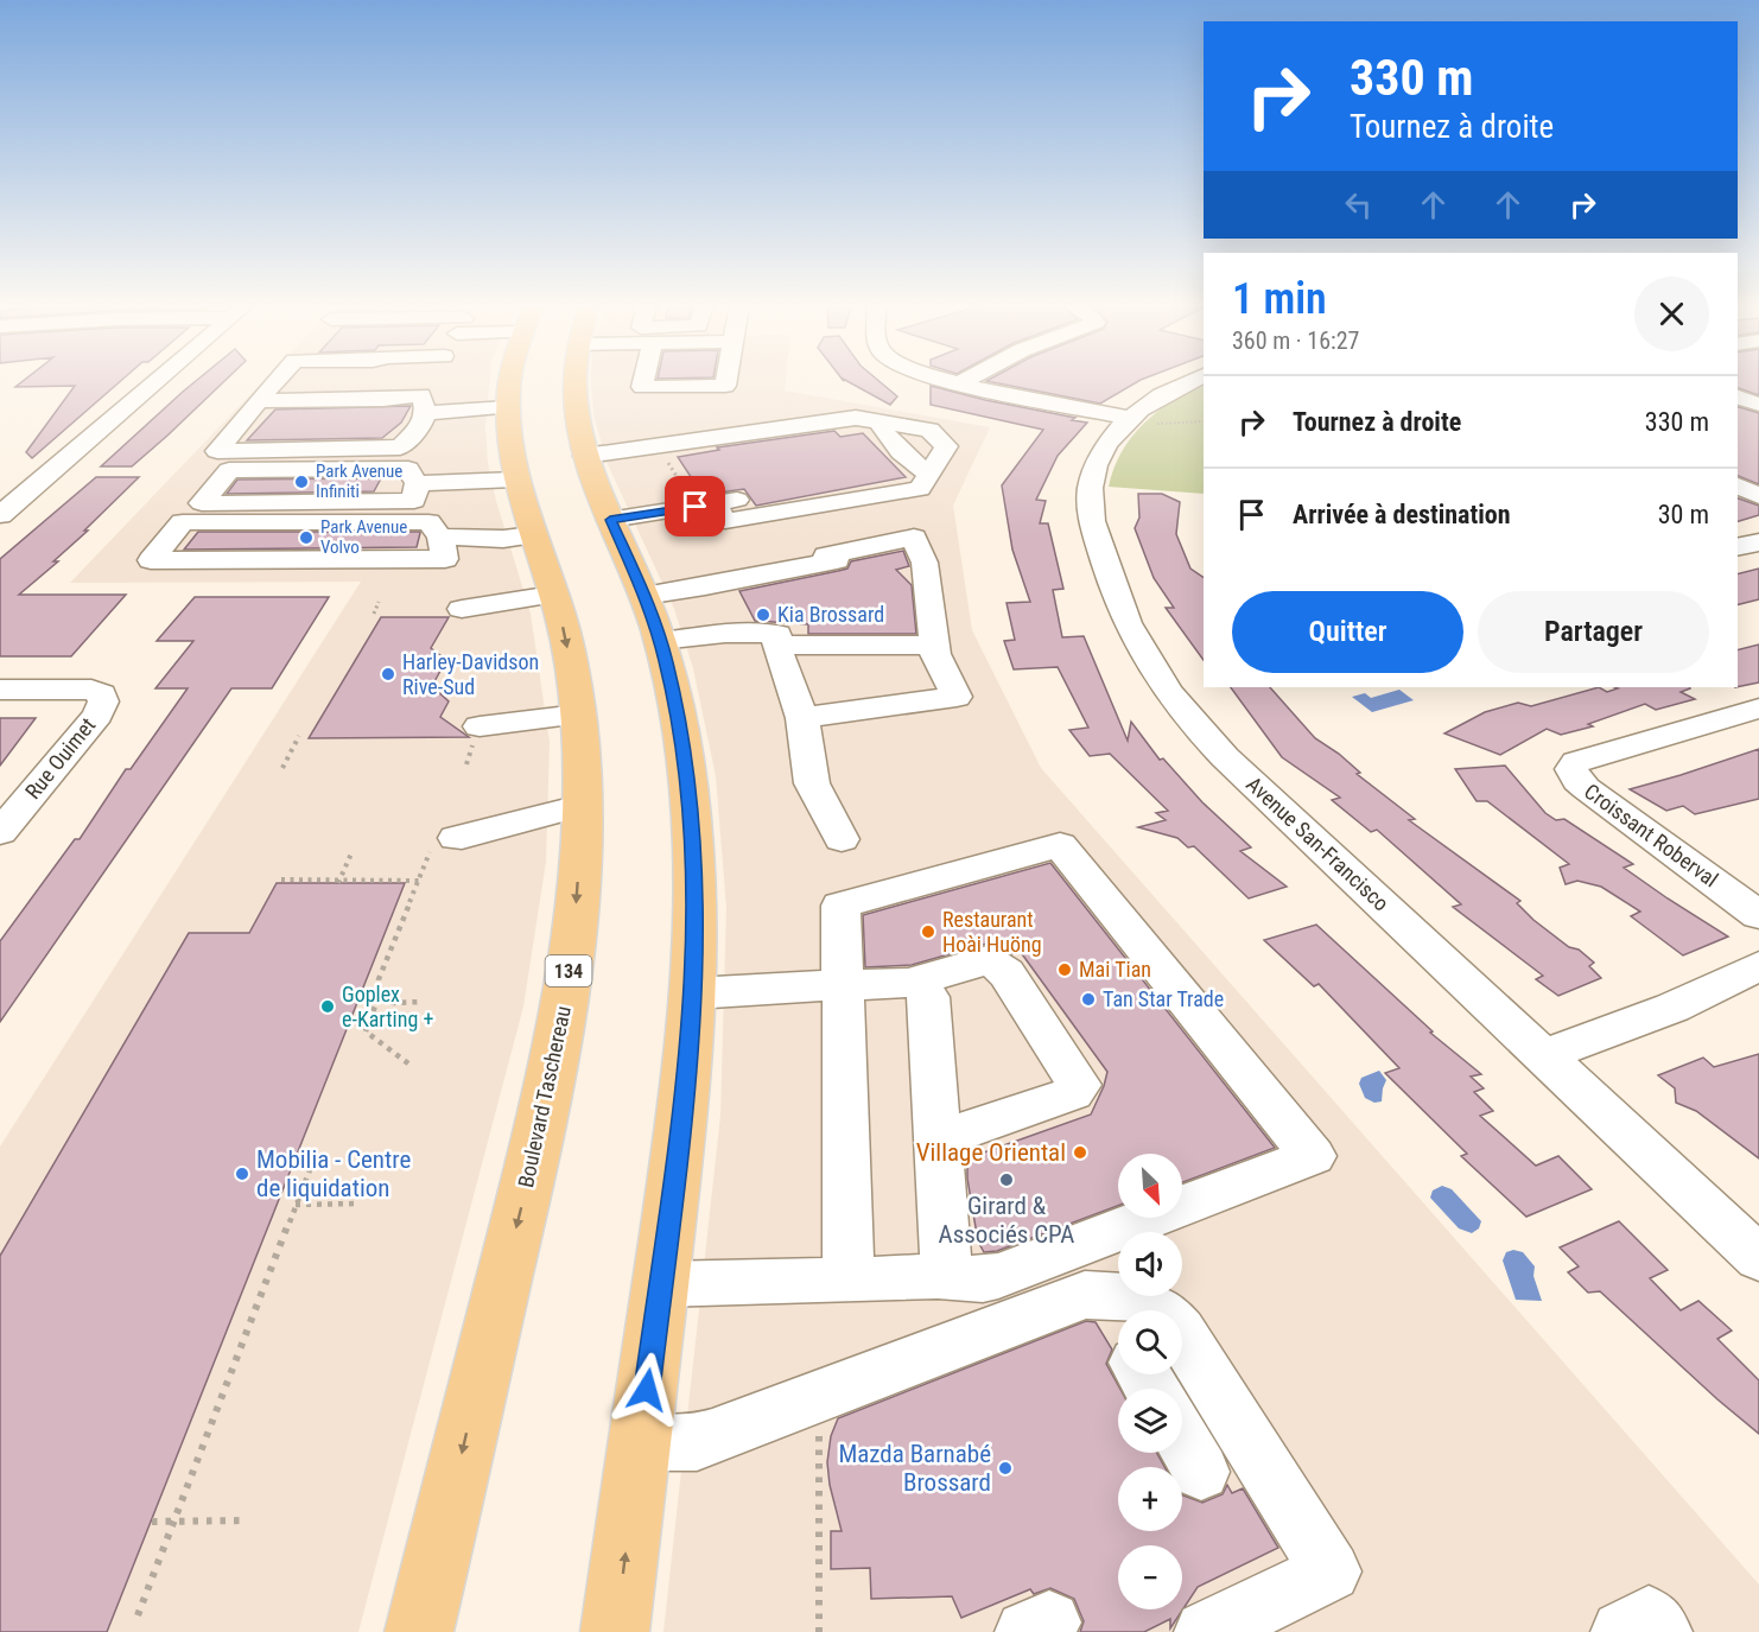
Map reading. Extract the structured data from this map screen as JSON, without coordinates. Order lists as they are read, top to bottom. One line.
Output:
{"streets":{"main road":["134","Boulevard Taschereau"],"street":["Rue Ouimet","Croissant Roberval","Avenue San-Francisco"]},"places":["Park Avenue Infiniti","Park Avenue Volvo","Kia Brossard","Harley-Davidson Rive-Sud","Restaurant Hoài Huöng","Mai Tian","Tan Star Trade","Goplex e-Karting +","Village Oriental","Mobilia - Centre de liquidation","Girard & Associés CPA","Mazda Barnabé Brossard"],"north":"bottom right","page":{"turn":["330 m","Tournez à droite"],"heading":["1 min","360 m · 16:27"],"list":[{"name":"Tournez à droite","value":"330 m"},{"name":"Arrivée à destination","value":"30 m"}],"buttons":["Quitter","Partager"],"map_buttons":["+","−"]}}
